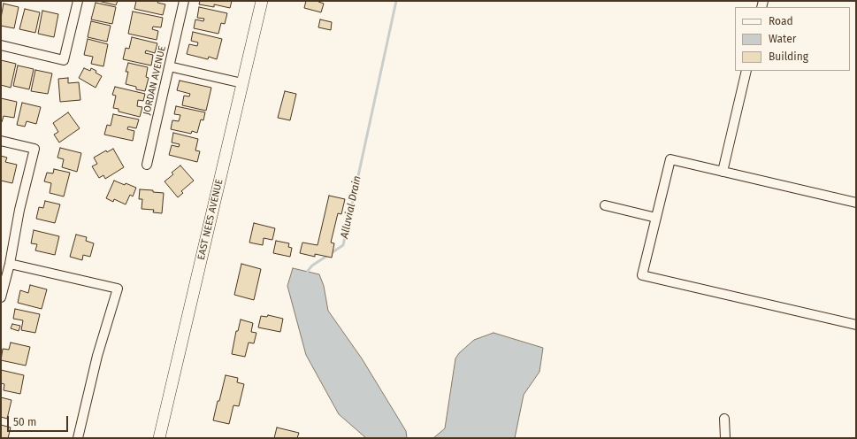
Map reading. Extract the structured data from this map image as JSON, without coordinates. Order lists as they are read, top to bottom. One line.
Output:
{"streets":{"main road":["EAST NEES AVENUE"],"street":["JORDAN AVENUE"]},"water":["Alluvial Drain"],"legend":["Road","Water","Building"],"scale_bar":"50 m"}
